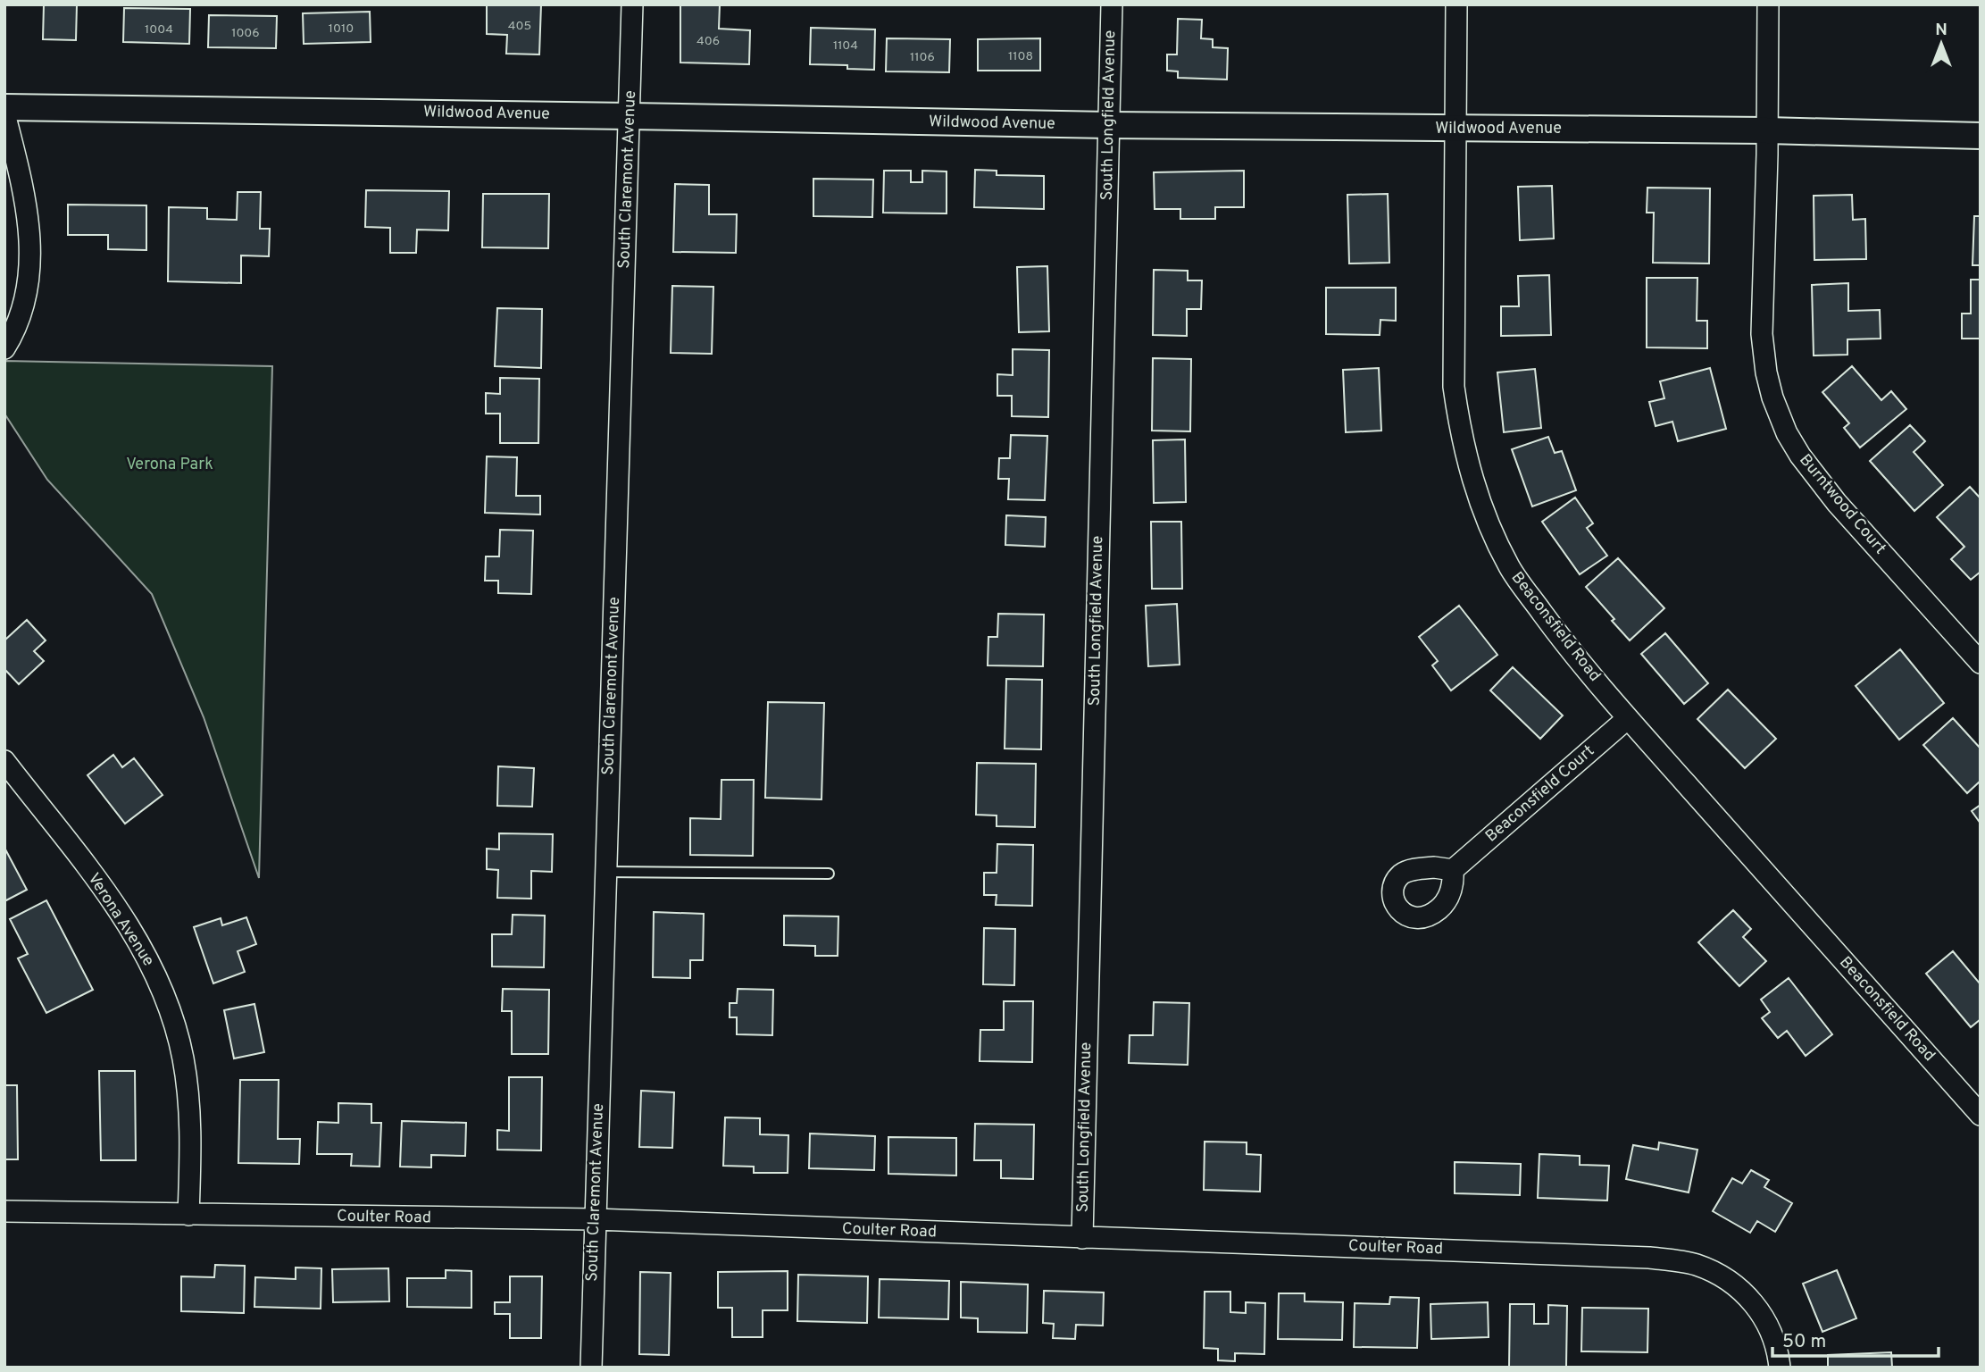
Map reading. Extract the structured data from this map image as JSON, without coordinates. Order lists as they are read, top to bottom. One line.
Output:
{"streets":{"street":["Wildwood Avenue","South Longfield Avenue","South Claremont Avenue","Burntwood Court","Beaconsfield Road","Beaconsfield Court","Verona Avenue","Coulter Road"]},"crossings":[["Wildwood Avenue","South Longfield Avenue"],["Wildwood Avenue","South Claremont Avenue"],["Wildwood Avenue","Burntwood Court"],["Wildwood Avenue","Beaconsfield Road"],["South Longfield Avenue","Coulter Road"],["South Claremont Avenue","Coulter Road"],["Beaconsfield Road","Beaconsfield Court"],["Verona Avenue","Coulter Road"]],"parks":["Verona Park"],"house_numbers":["405","1010","1004","1006","406","1104","1108","1106"],"scale_bar":"50 m","north":"top"}
